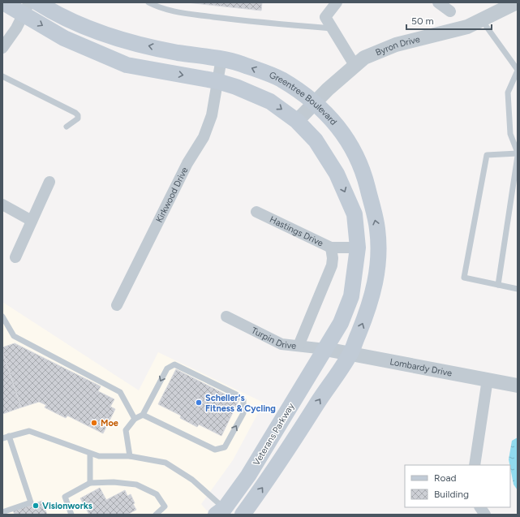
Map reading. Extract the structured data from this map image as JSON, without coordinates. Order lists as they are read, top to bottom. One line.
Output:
{"streets":{"main road":["Greentree Boulevard","Veterans Parkway"],"street":["Byron Drive","Kirkwood Drive","Hastings Drive","Turpin Drive","Lombardy Drive"]},"crossings":[["Byron Drive","Greentree Boulevard"],["Greentree Boulevard","Kirkwood Drive"],["Greentree Boulevard","Lombardy Drive"],["Turpin Drive","Lombardy Drive"],["Turpin Drive","Veterans Parkway"],["Lombardy Drive","Veterans Parkway"]],"places":["Scheller's Fitness & Cycling","Moe","Visionworks"],"legend":["Road","Building"],"scale_bar":"50 m"}
